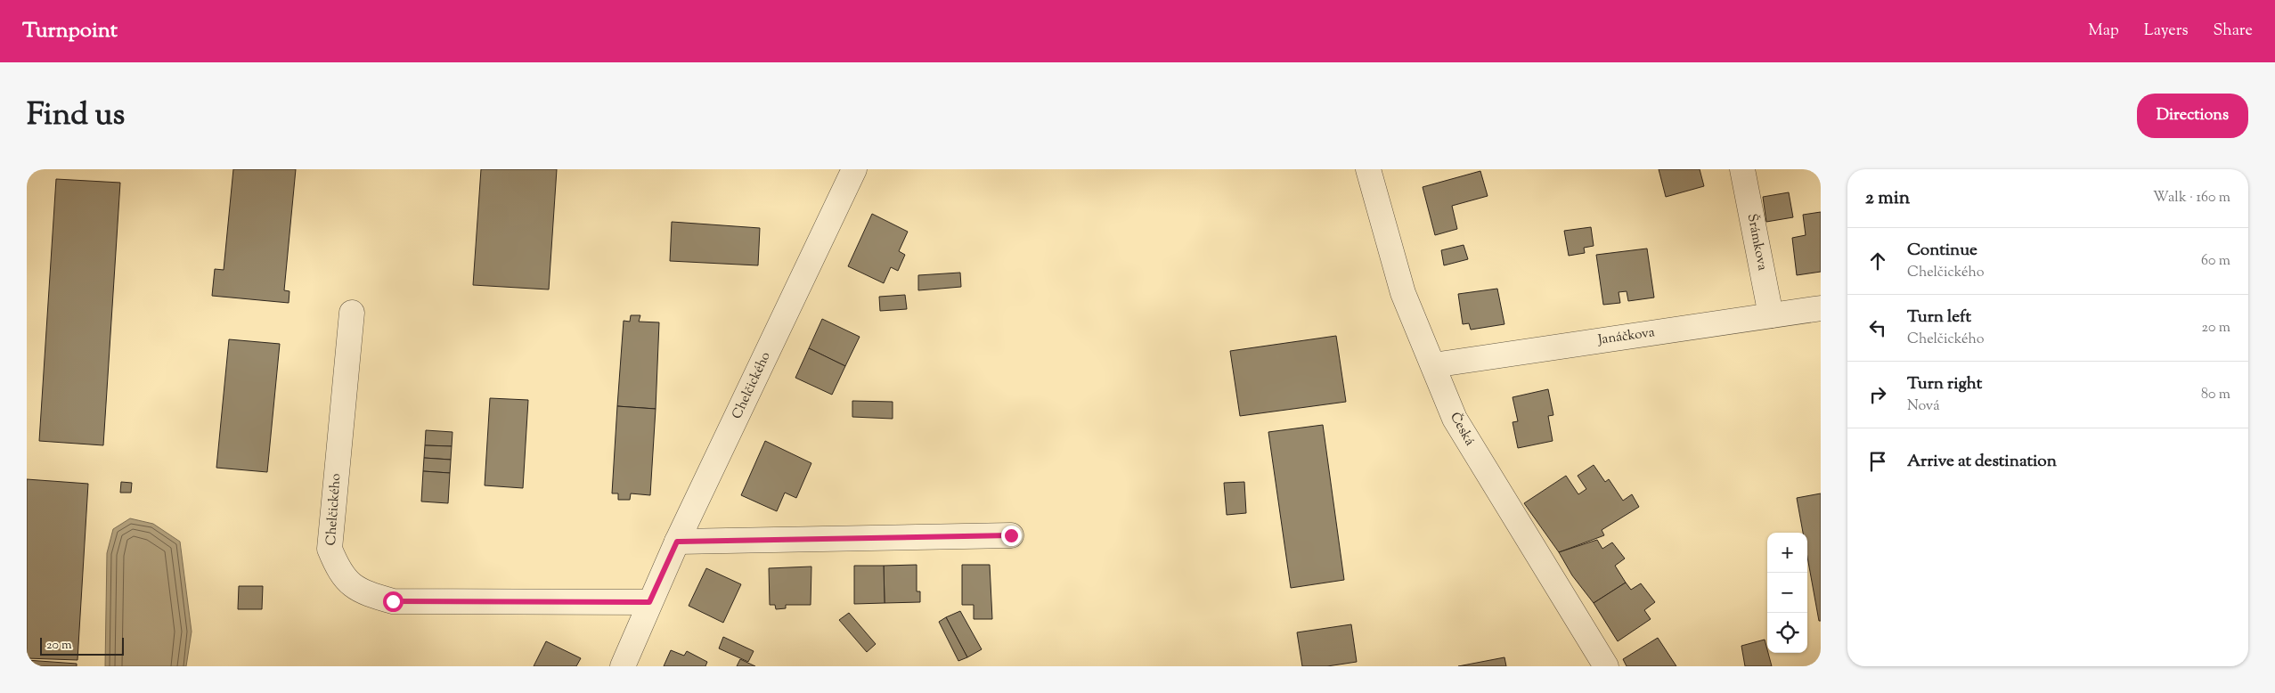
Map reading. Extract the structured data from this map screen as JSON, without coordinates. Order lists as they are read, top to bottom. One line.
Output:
{"streets":{"street":["Šrámkova","Janáčkova","Chelčického","Česká"]},"crossings":[["Šrámkova","Janáčkova"],["Janáčkova","Česká"]],"scale_bar":"20 m","page":{"header":"Turnpoint","nav":["Map","Layers","Share"],"title":"Find us","buttons":"Directions","heading":["2 min","Walk · 160 m"],"list":[["Continue","Chelčického","60 m"],["Turn left","Chelčického","20 m"],["Turn right","Nová","80 m"],"Arrive at destination"],"map_buttons":["+","−"],"scale":"20 m"}}
